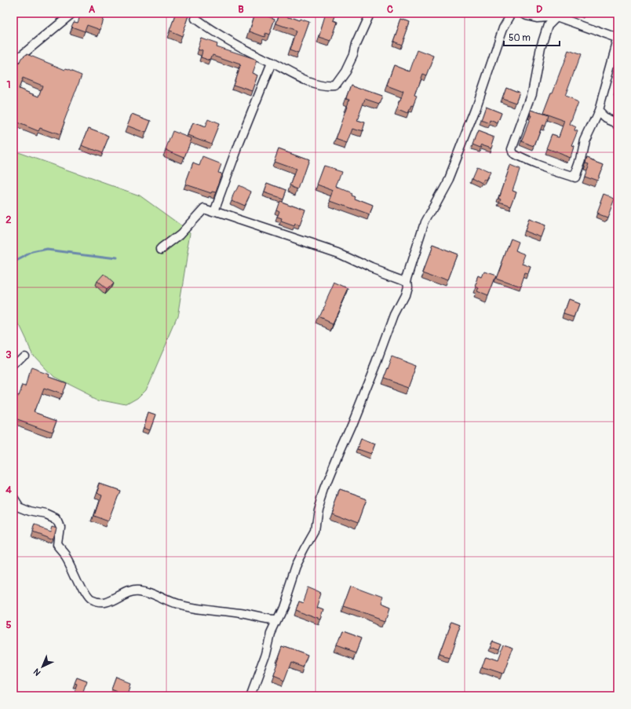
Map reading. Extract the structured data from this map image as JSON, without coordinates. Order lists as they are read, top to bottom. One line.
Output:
{"scale_bar":"50 m","north":"bottom left","grid":{"columns":["A","B","C","D"],"rows":["1","2","3","4","5"]}}
